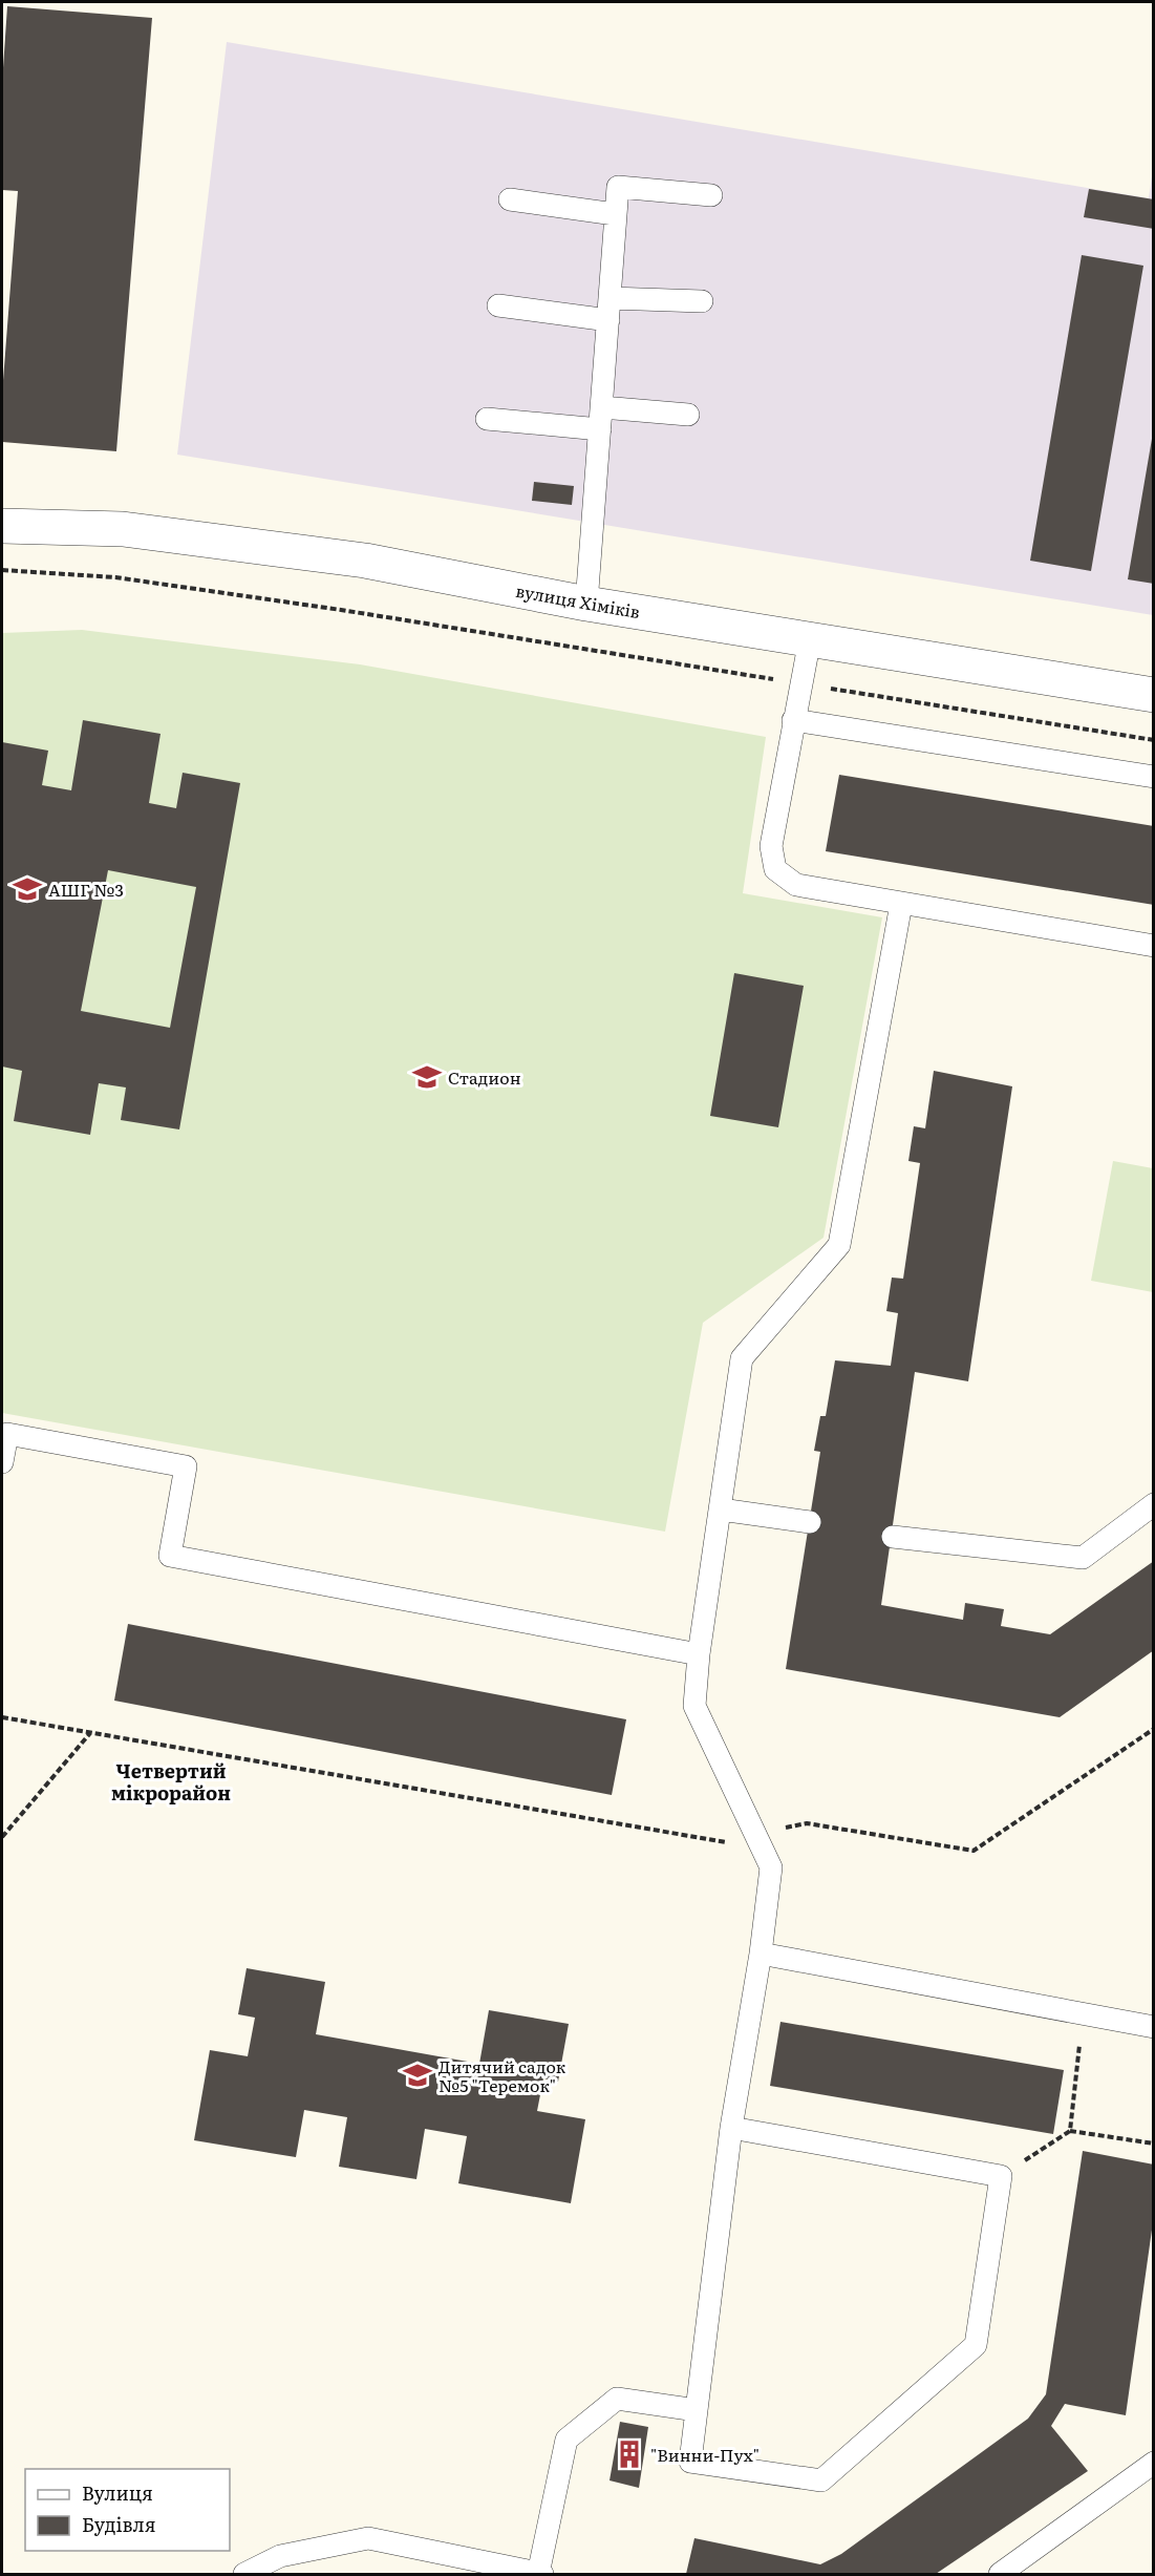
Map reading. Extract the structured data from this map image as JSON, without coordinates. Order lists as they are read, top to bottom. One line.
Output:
{"streets":{"street":["вулиця Хіміків"]},"districts":["Четвертий мікрорайон"],"places":{"school or university":["АШГ №3","Стадион","Дитячий садок №5 \"Теремок\""],"building":["\"Винни-Пух\""]},"legend":["Вулиця","Будівля"]}
